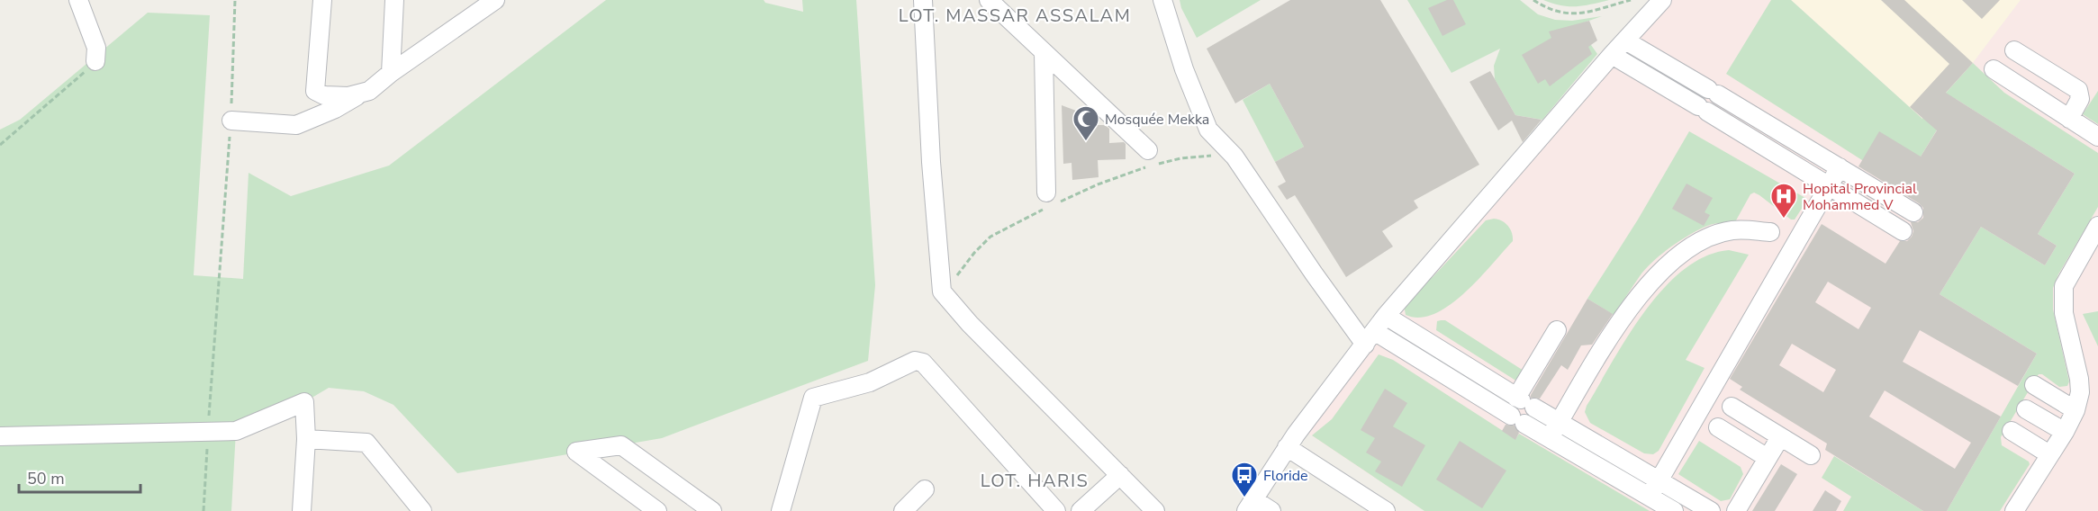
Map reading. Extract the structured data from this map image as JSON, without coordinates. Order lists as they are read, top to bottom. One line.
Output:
{"districts":["LOT. MASSAR ASSALAM","LOT. HARIS"],"places":{"mosque":["Mosquée Mekka"],"hospital":["Hopital Provincial Mohammed V"],"bus stop":["Floride"]},"scale_bar":"50 m"}
